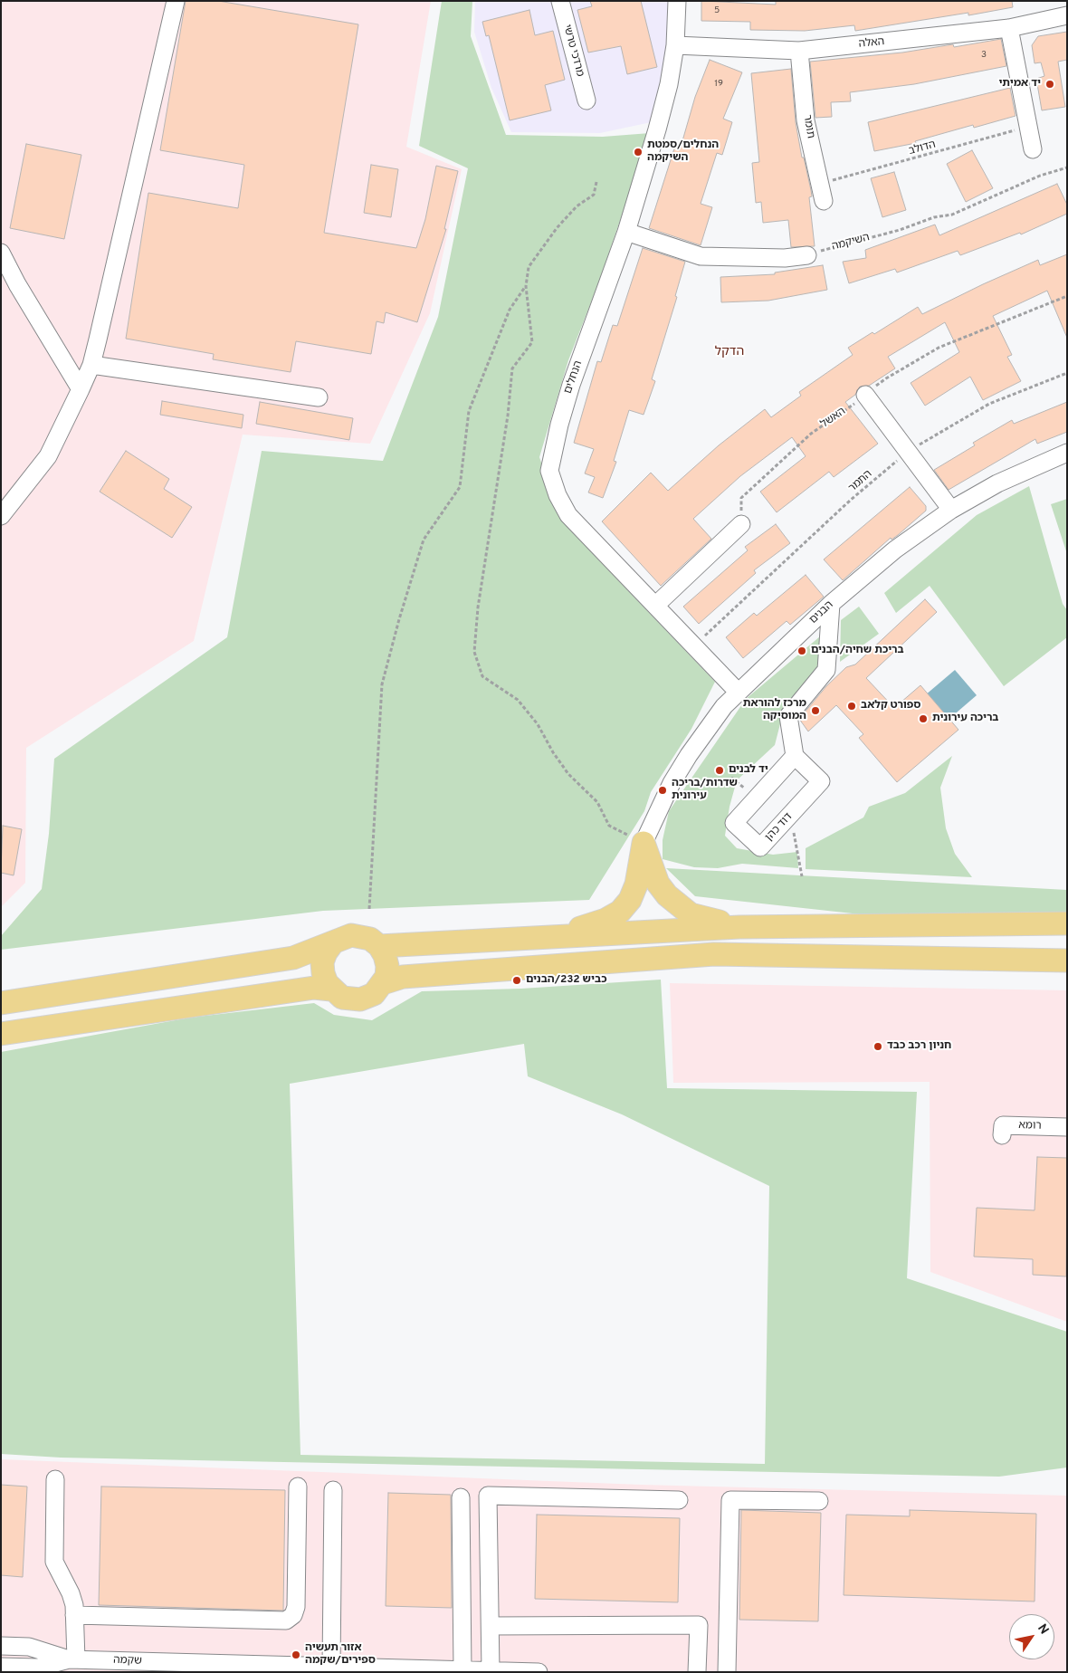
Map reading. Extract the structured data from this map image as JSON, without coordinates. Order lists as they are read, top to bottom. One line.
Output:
{"streets":{"street":["האלה","מרדכי טרשי","תומר","הנחלים","הבנים","דוד כהן","רומא","שקמה"],"path":["הדולב","השיקמה","האשל","התמר"]},"crossings":[["האלה","תומר"],["האלה","הנחלים"],["תומר","הדולב"],["הנחלים","התמר"],["הנחלים","הבנים"]],"districts":["הדקל"],"places":["יד אמיתי","הנחלים/סמטת השיקמה","בריכת שחיה/הבנים","ספורט קלאב","מרכז להוראת המוסיקה","בריכה עירונית","יד לבנים","שדרות/בריכה עירונית","כביש 232/הבנים","חניון רכב כבד","אזור תעשיה ספירים/שקמה"],"house_numbers":["5","3","19"],"north":"top right"}
